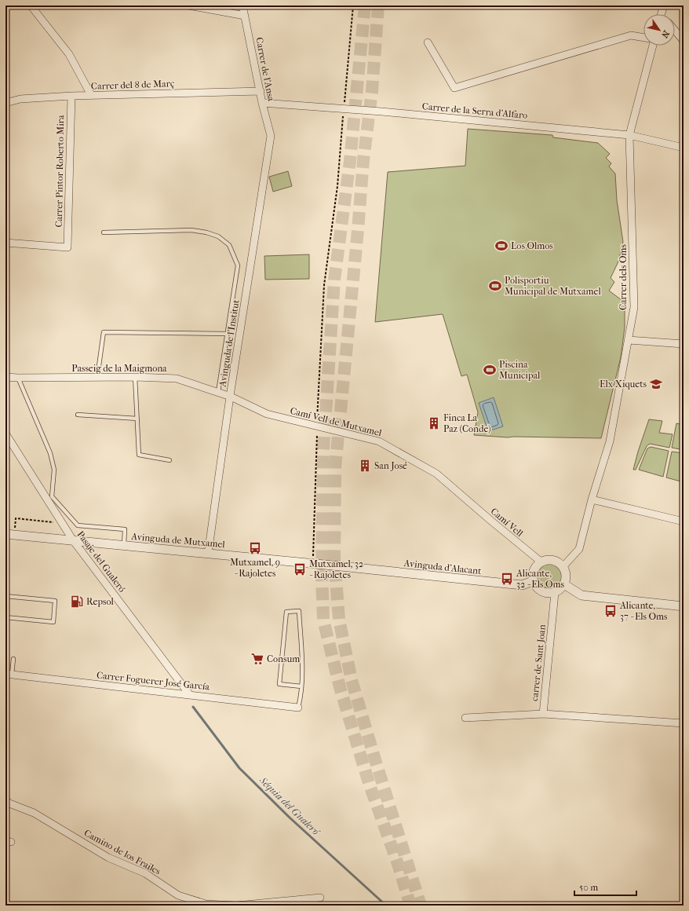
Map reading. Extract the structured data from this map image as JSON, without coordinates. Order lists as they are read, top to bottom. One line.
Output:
{"streets":{"street":["Carrer de l'Ansa","Carrer del 8 de Març","Carrer de la Serra d'Alfaro","Carrer Pintor Roberto Mira","Carrer dels Oms","Avinguda de l'Institut","Passeig de la Maigmona","Camí Vell de Mutxamel","Camí Vell","Avinguda de Mutxamel","Pasaje del Gualeró","Avinguda d'Alacant","carrer de Sant Joan","Carrer Foguerer José García","Camino de los Frailes"]},"crossings":[["Carrer de l'Ansa","Carrer del 8 de Març"],["Carrer de l'Ansa","Carrer de la Serra d'Alfaro"],["Carrer de l'Ansa","Avinguda de l'Institut"],["Carrer del 8 de Març","Carrer Pintor Roberto Mira"],["Carrer de la Serra d'Alfaro","Carrer dels Oms"],["Carrer dels Oms","Camí Vell"],["Carrer dels Oms","Avinguda d'Alacant"],["Carrer dels Oms","carrer de Sant Joan"],["Avinguda de l'Institut","Passeig de la Maigmona"],["Avinguda de l'Institut","Camí Vell de Mutxamel"],["Avinguda de l'Institut","Avinguda de Mutxamel"],["Passeig de la Maigmona","Camí Vell de Mutxamel"],["Camí Vell de Mutxamel","Camí Vell"],["Camí Vell","Avinguda d'Alacant"],["Camí Vell","carrer de Sant Joan"],["Avinguda de Mutxamel","Pasaje del Gualeró"],["Avinguda de Mutxamel","Avinguda d'Alacant"],["Pasaje del Gualeró","Carrer Foguerer José García"],["Avinguda d'Alacant","carrer de Sant Joan"]],"water":["Séquia del Gualeró"],"places":{"sports":["Los Olmos","Polisportiu Municipal de Mutxamel","Piscina Municipal"],"school or university":["Elx Xiquets"],"building":["Finca La Paz (Conde)","San José"],"bus stop":["Mutxamel, 9 - Rajoletes","Mutxamel, 32 - Rajoletes","Alicante, 32 - Els Oms","Alicante, 37 - Els Oms"],"fuel station":["Repsol"],"supermarket":["Consum"]},"scale_bar":"50 m","north":"bottom right"}
